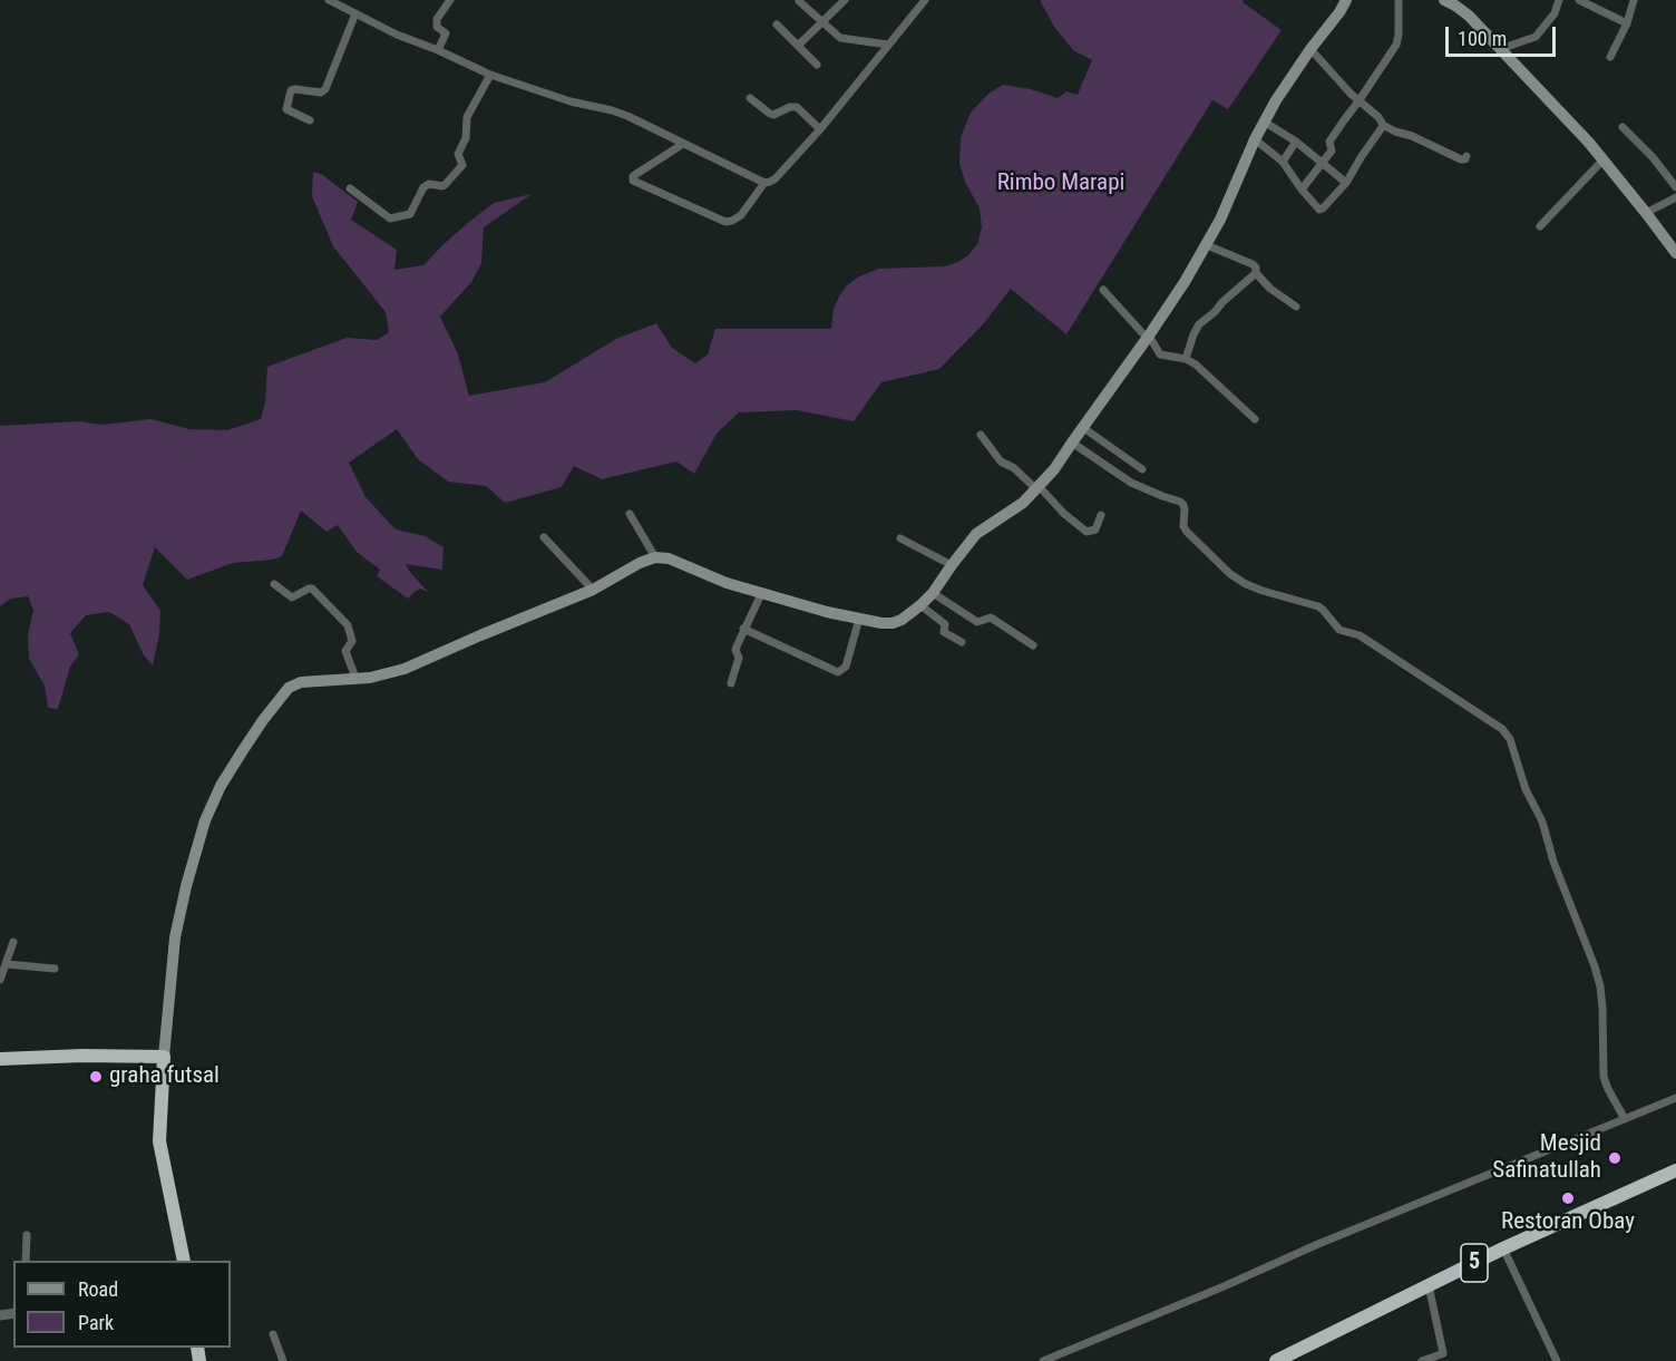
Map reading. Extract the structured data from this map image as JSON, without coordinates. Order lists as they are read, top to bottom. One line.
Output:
{"streets":{"highway":["5"]},"parks":["Rimbo Marapi"],"places":["graha futsal","Mesjid Safinatullah","Restoran Obay"],"legend":["Road","Park"],"scale_bar":"100 m"}
